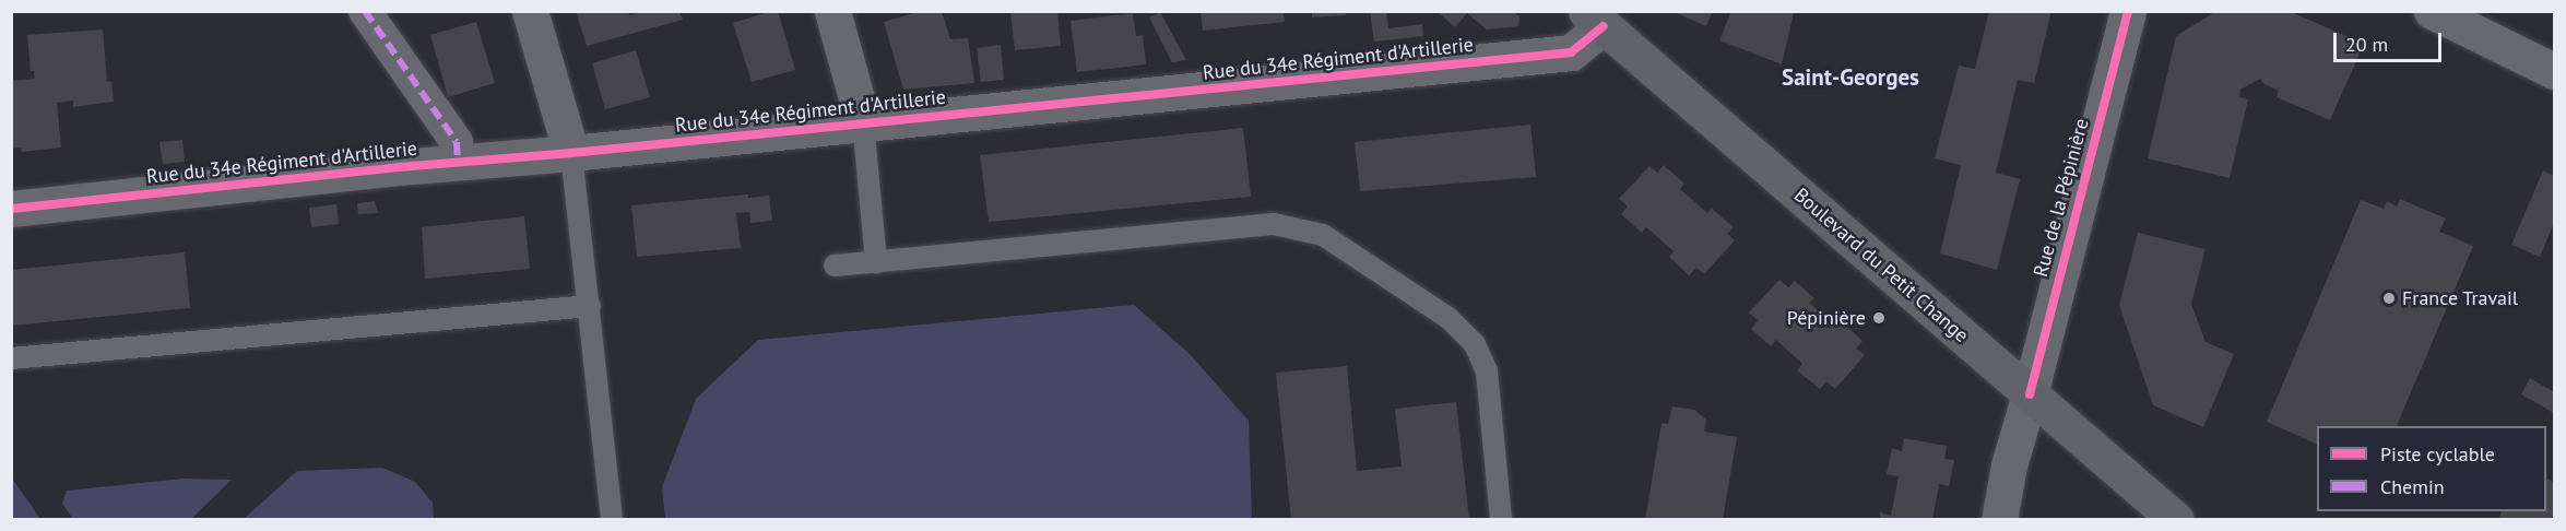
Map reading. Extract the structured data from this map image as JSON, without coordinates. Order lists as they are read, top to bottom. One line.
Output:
{"streets":{"main road":["Boulevard du Petit Change"],"street":["Rue du 34e Régiment d'Artillerie","Rue de la Pépinière"]},"crossings":[["Rue du 34e Régiment d'Artillerie","Boulevard du Petit Change"],["Rue de la Pépinière","Boulevard du Petit Change"]],"districts":["Saint-Georges"],"places":["France Travail","Pépinière"],"legend":["Piste cyclable","Chemin"],"scale_bar":"20 m"}
